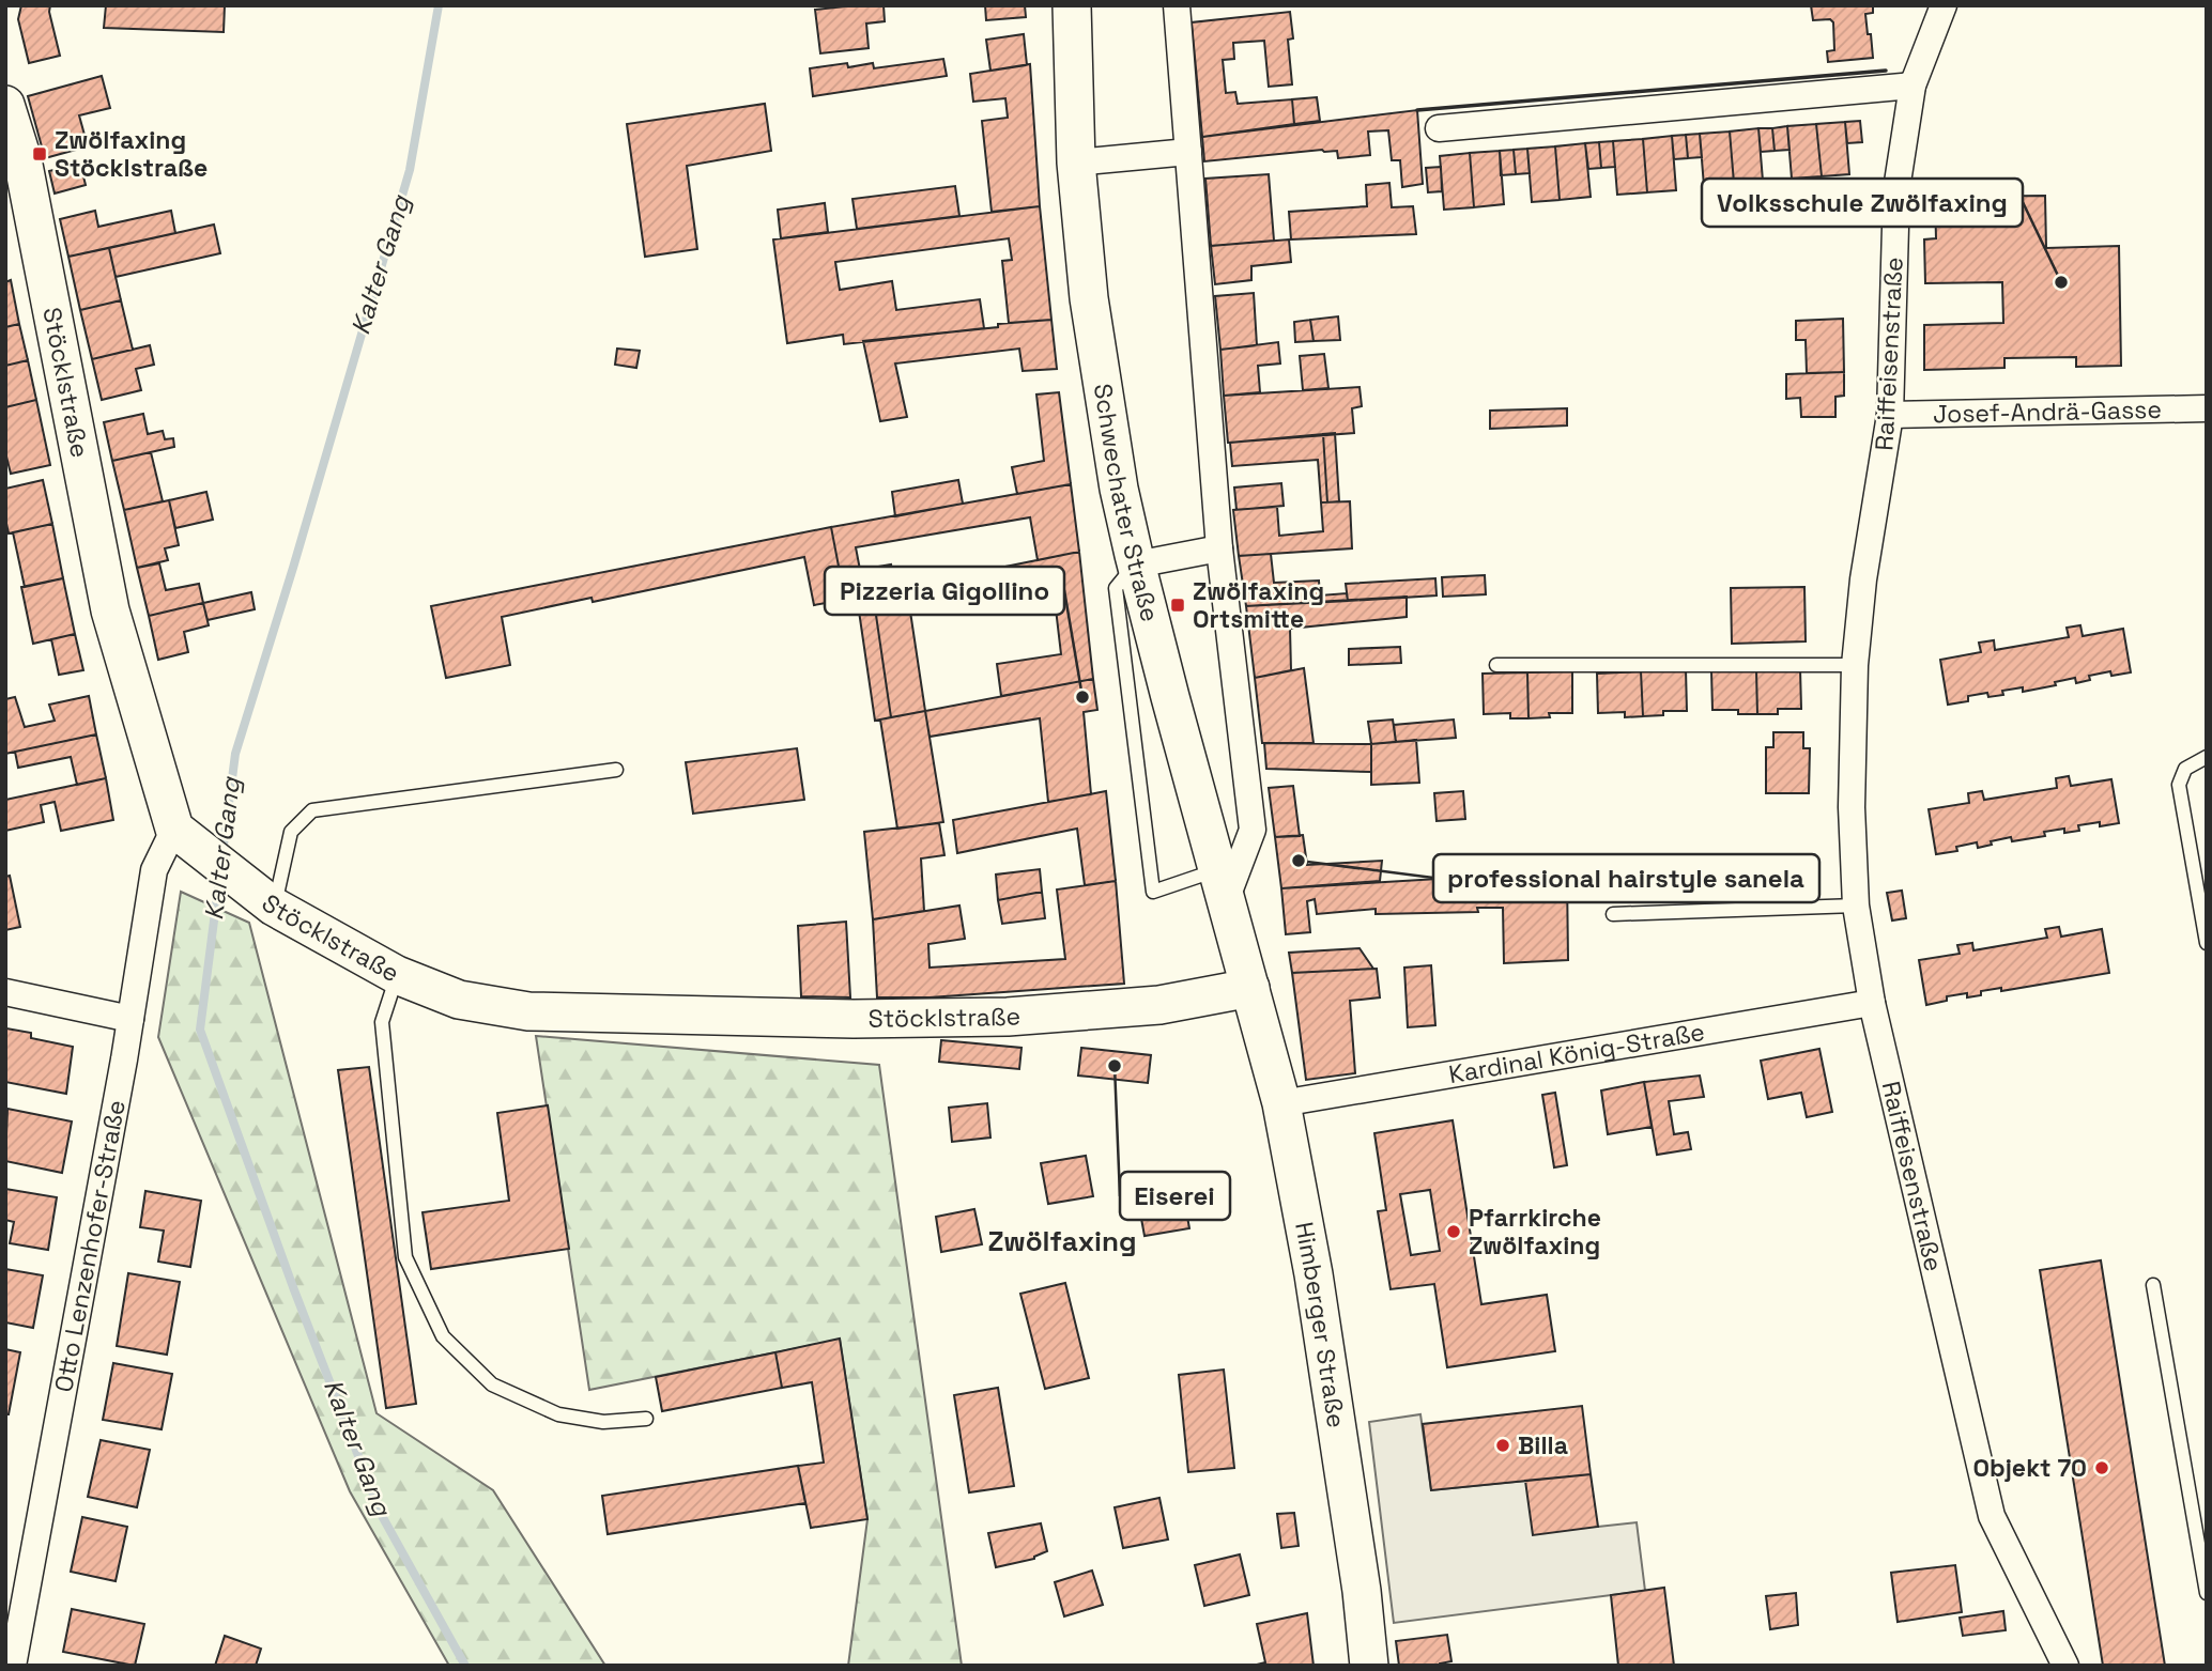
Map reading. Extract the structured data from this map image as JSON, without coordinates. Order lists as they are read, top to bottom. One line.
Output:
{"streets":{"street":["Raiffeisenstraße","Stöcklstraße","Josef-Andrä-Gasse","Schwechater Straße","Kardinal König-Straße","Otto Lenzenhofer-Straße","Himberger Straße"]},"crossings":[["Raiffeisenstraße","Josef-Andrä-Gasse"],["Raiffeisenstraße","Kardinal König-Straße"],["Stöcklstraße","Schwechater Straße"],["Stöcklstraße","Otto Lenzenhofer-Straße"],["Stöcklstraße","Himberger Straße"],["Schwechater Straße","Himberger Straße"],["Kardinal König-Straße","Himberger Straße"]],"districts":["Zwölfaxing"],"water":["Kalter Gang"],"places":{"transit":["Zwölfaxing Stöcklstraße","Zwölfaxing Ortsmitte"],"other":["Volksschule Zwölfaxing","Pizzeria Gigollino","professional hairstyle sanela","Eiserei","Pfarrkirche Zwölfaxing","Billa","Objekt 70"]}}
